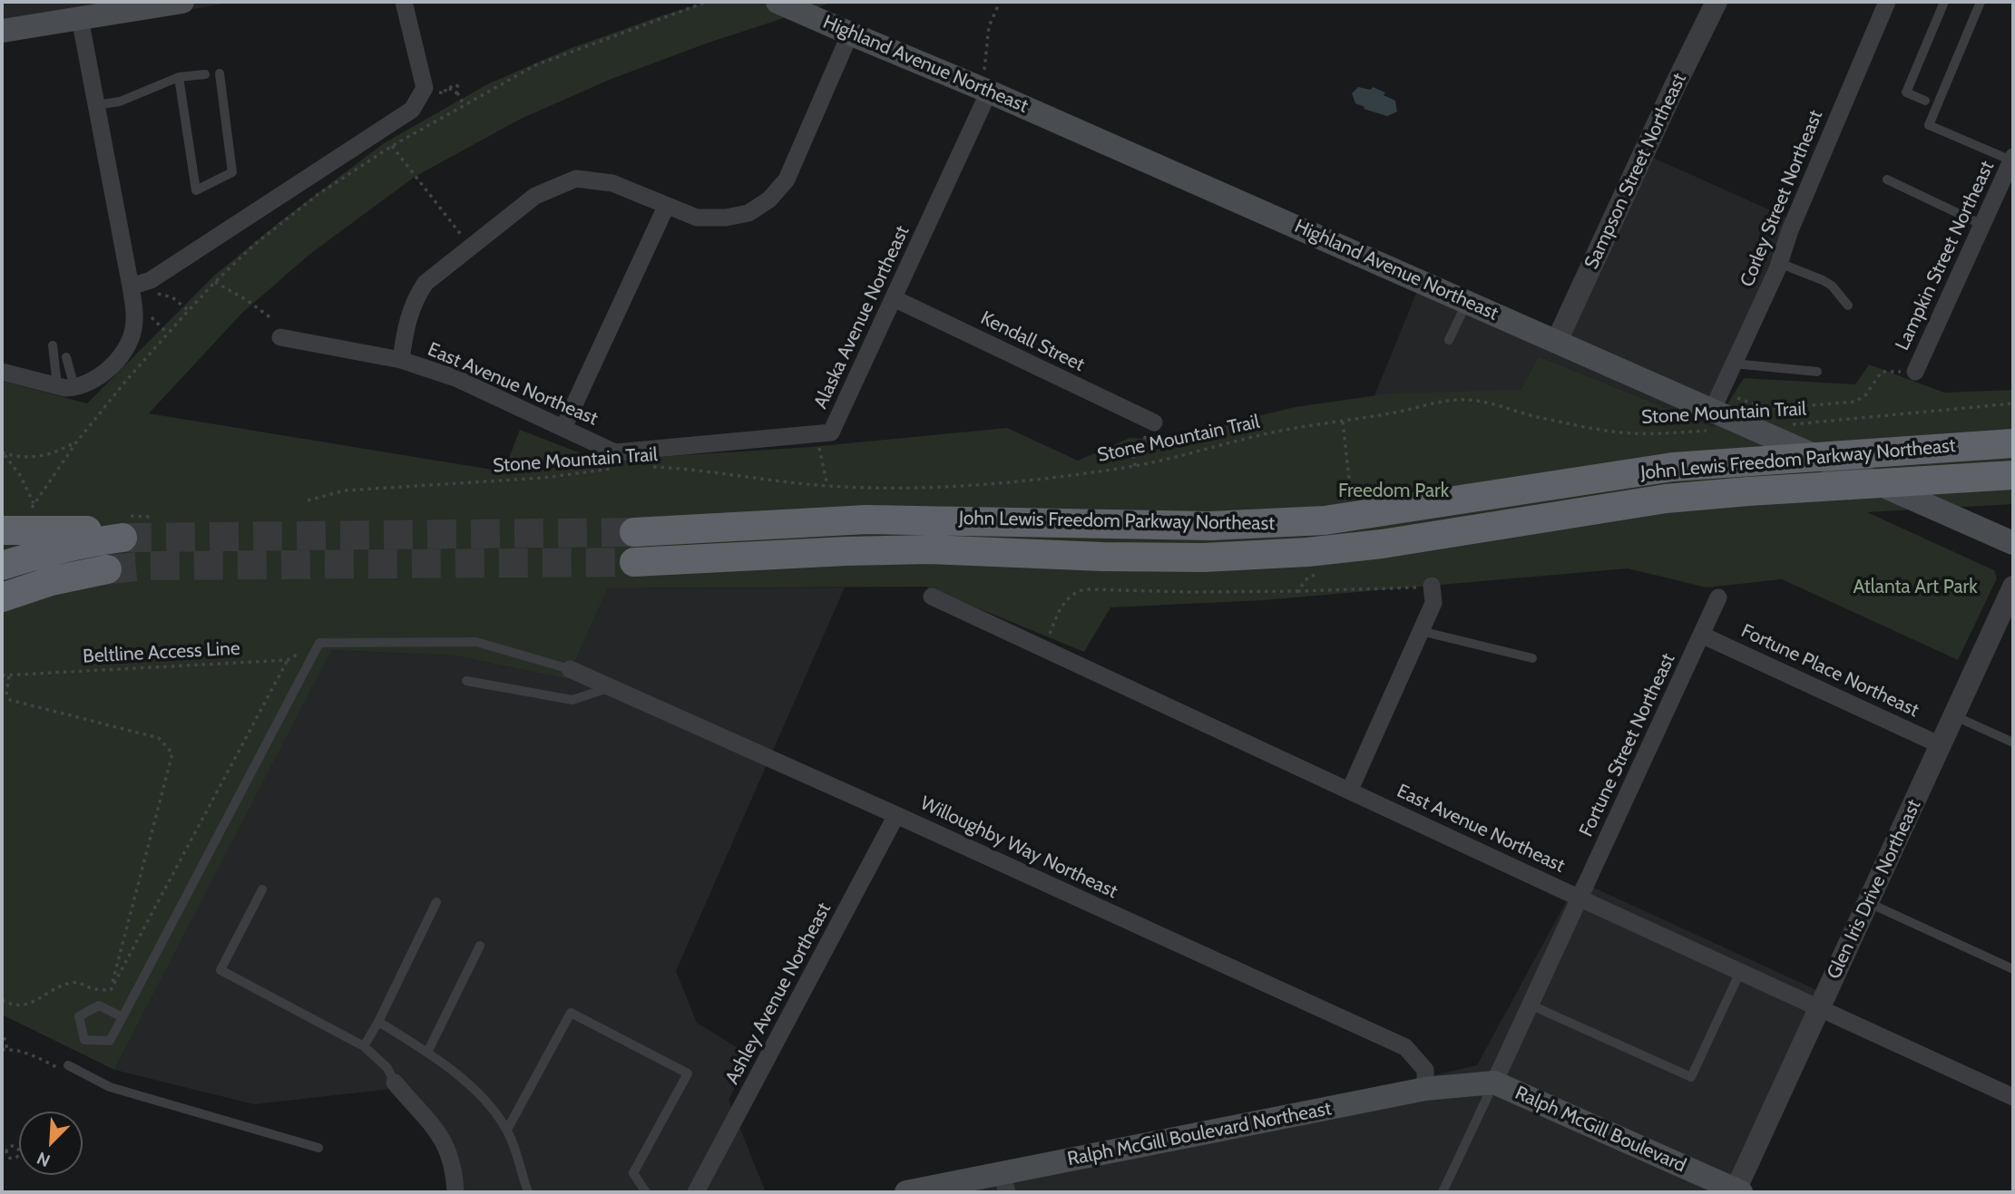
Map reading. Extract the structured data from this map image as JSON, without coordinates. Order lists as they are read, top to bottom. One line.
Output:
{"streets":{"highway":["John Lewis Freedom Parkway Northeast"],"main road":["Highland Avenue Northeast","Ralph McGill Boulevard","Ralph McGill Boulevard Northeast"],"street":["Sampson Street Northeast","Corley Street Northeast","Lampkin Street Northeast","Alaska Avenue Northeast","Kendall Street","East Avenue Northeast","Fortune Place Northeast","Fortune Street Northeast","Willoughby Way Northeast","Glen Iris Drive Northeast","Ashley Avenue Northeast"],"path":["Stone Mountain Trail","Beltline Access Line"]},"crossings":[["Highland Avenue Northeast","Sampson Street Northeast"],["Highland Avenue Northeast","Corley Street Northeast"],["Highland Avenue Northeast","Alaska Avenue Northeast"],["Highland Avenue Northeast","Stone Mountain Trail"],["Corley Street Northeast","Stone Mountain Trail"],["Lampkin Street Northeast","Stone Mountain Trail"],["Alaska Avenue Northeast","Kendall Street"],["Alaska Avenue Northeast","East Avenue Northeast"],["Alaska Avenue Northeast","Stone Mountain Trail"],["East Avenue Northeast","Stone Mountain Trail"],["East Avenue Northeast","Fortune Street Northeast"],["East Avenue Northeast","Glen Iris Drive Northeast"],["Fortune Place Northeast","Fortune Street Northeast"],["Fortune Place Northeast","Glen Iris Drive Northeast"],["Fortune Street Northeast","Ralph McGill Boulevard"],["Fortune Street Northeast","Ralph McGill Boulevard Northeast"],["Willoughby Way Northeast","Ashley Avenue Northeast"],["Willoughby Way Northeast","Ralph McGill Boulevard Northeast"],["Glen Iris Drive Northeast","Ralph McGill Boulevard"],["Ralph McGill Boulevard","Ralph McGill Boulevard Northeast"]],"parks":["Freedom Park","Atlanta Art Park"],"north":"bottom left"}
